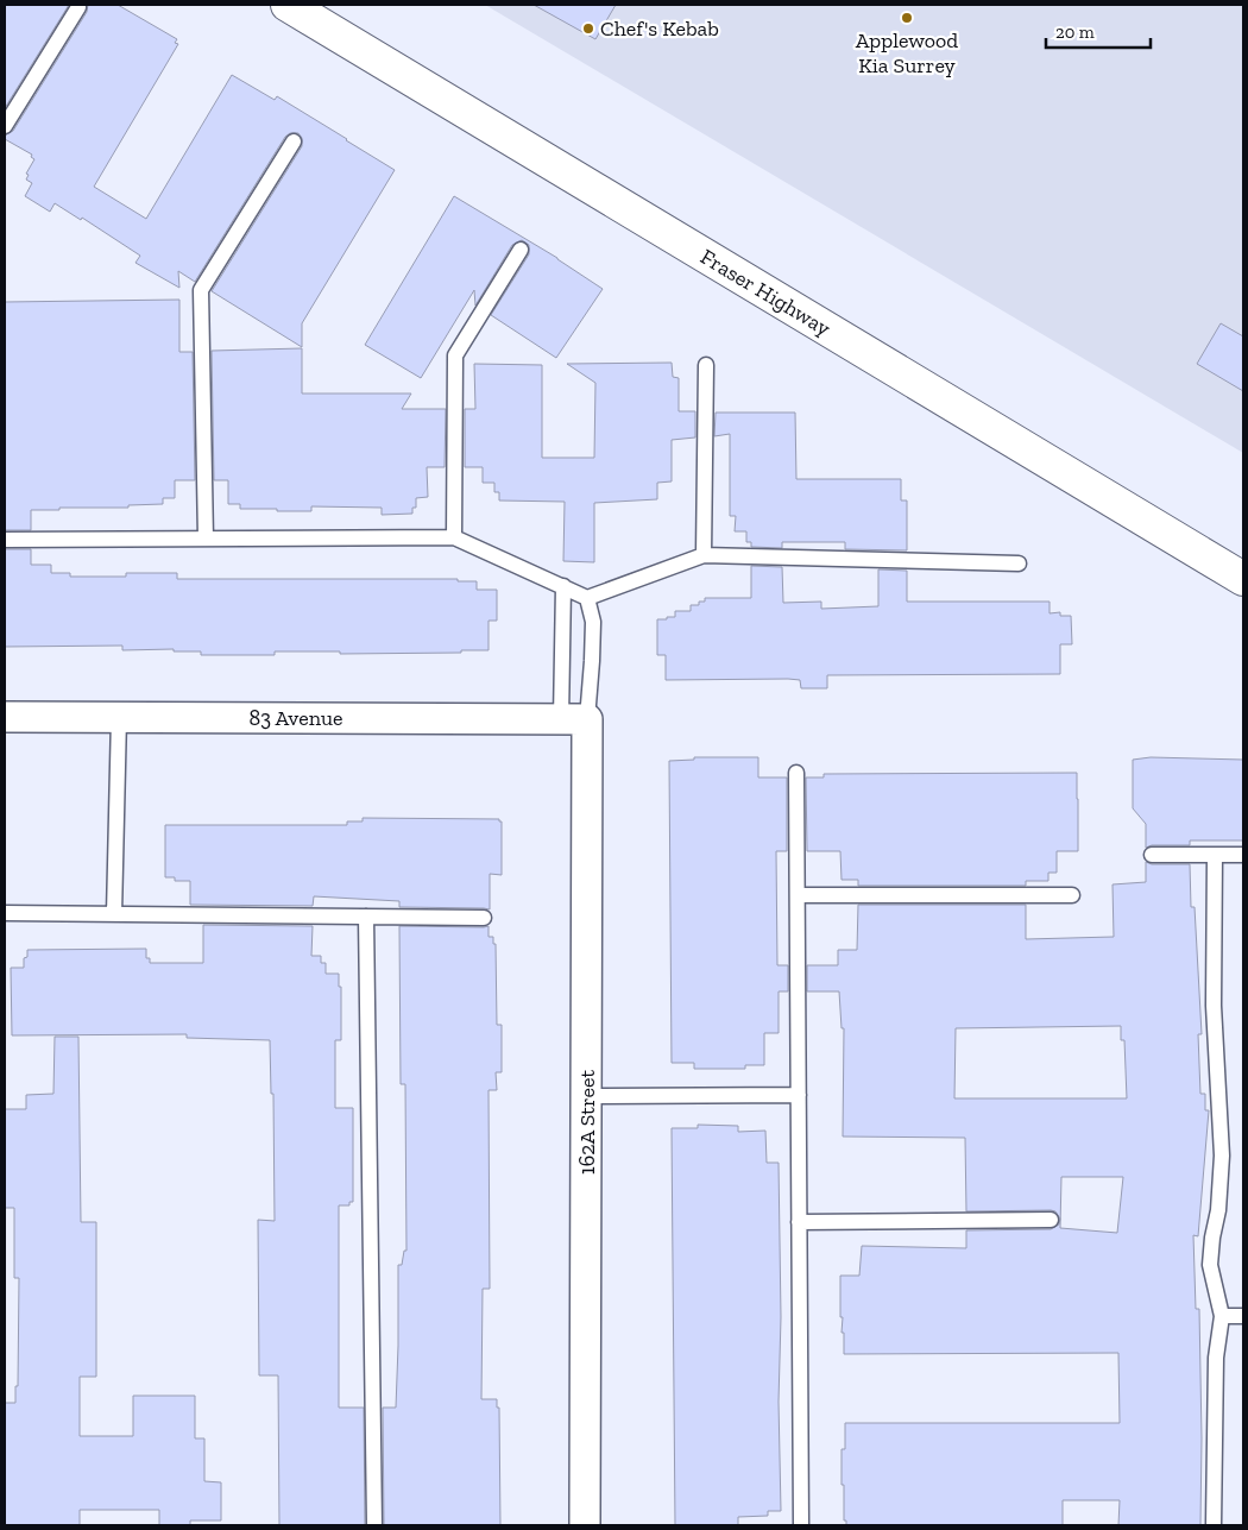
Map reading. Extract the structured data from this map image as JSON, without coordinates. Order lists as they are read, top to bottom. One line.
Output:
{"streets":{"main road":["Fraser Highway"],"street":["83 Avenue","162A Street"]},"crossings":[["83 Avenue","162A Street"]],"places":["Applewood Kia Surrey","Chef's Kebab"],"scale_bar":"20 m"}
